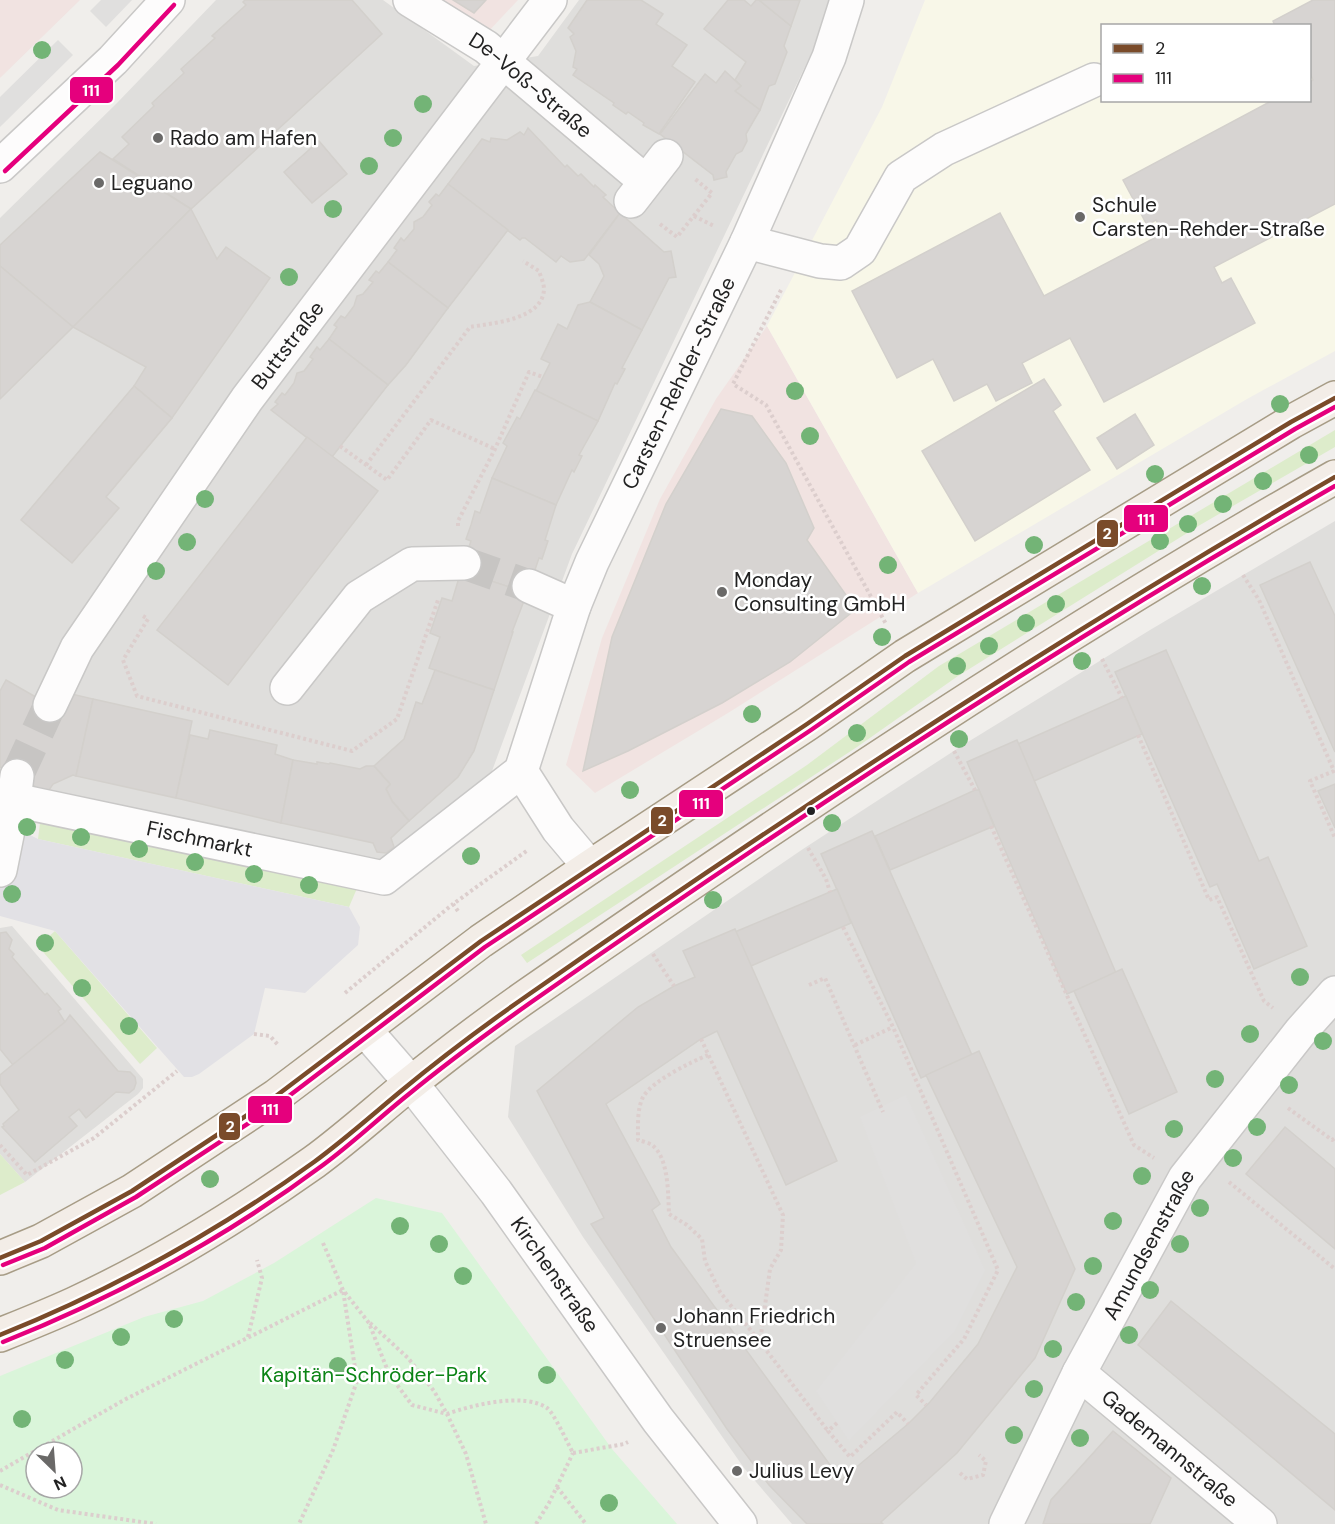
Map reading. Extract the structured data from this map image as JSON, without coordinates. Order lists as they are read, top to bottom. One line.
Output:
{"streets":{"street":["De-Voß-Straße","Buttstraße","Carsten-Rehder-Straße","Fischmarkt","Amundsenstraße","Kirchenstraße","Gademannstraße"]},"crossings":[["De-Voß-Straße","Buttstraße"],["Carsten-Rehder-Straße","Fischmarkt"],["Amundsenstraße","Gademannstraße"]],"parks":["Kapitän-Schröder-Park"],"places":["Rado am Hafen","Leguano","Schule Carsten-Rehder-Straße","Monday Consulting GmbH","Johann Friedrich Struensee","Julius Levy"],"lines":["transit line 111","transit line 2"],"legend":["2","111"],"north":"bottom right"}
